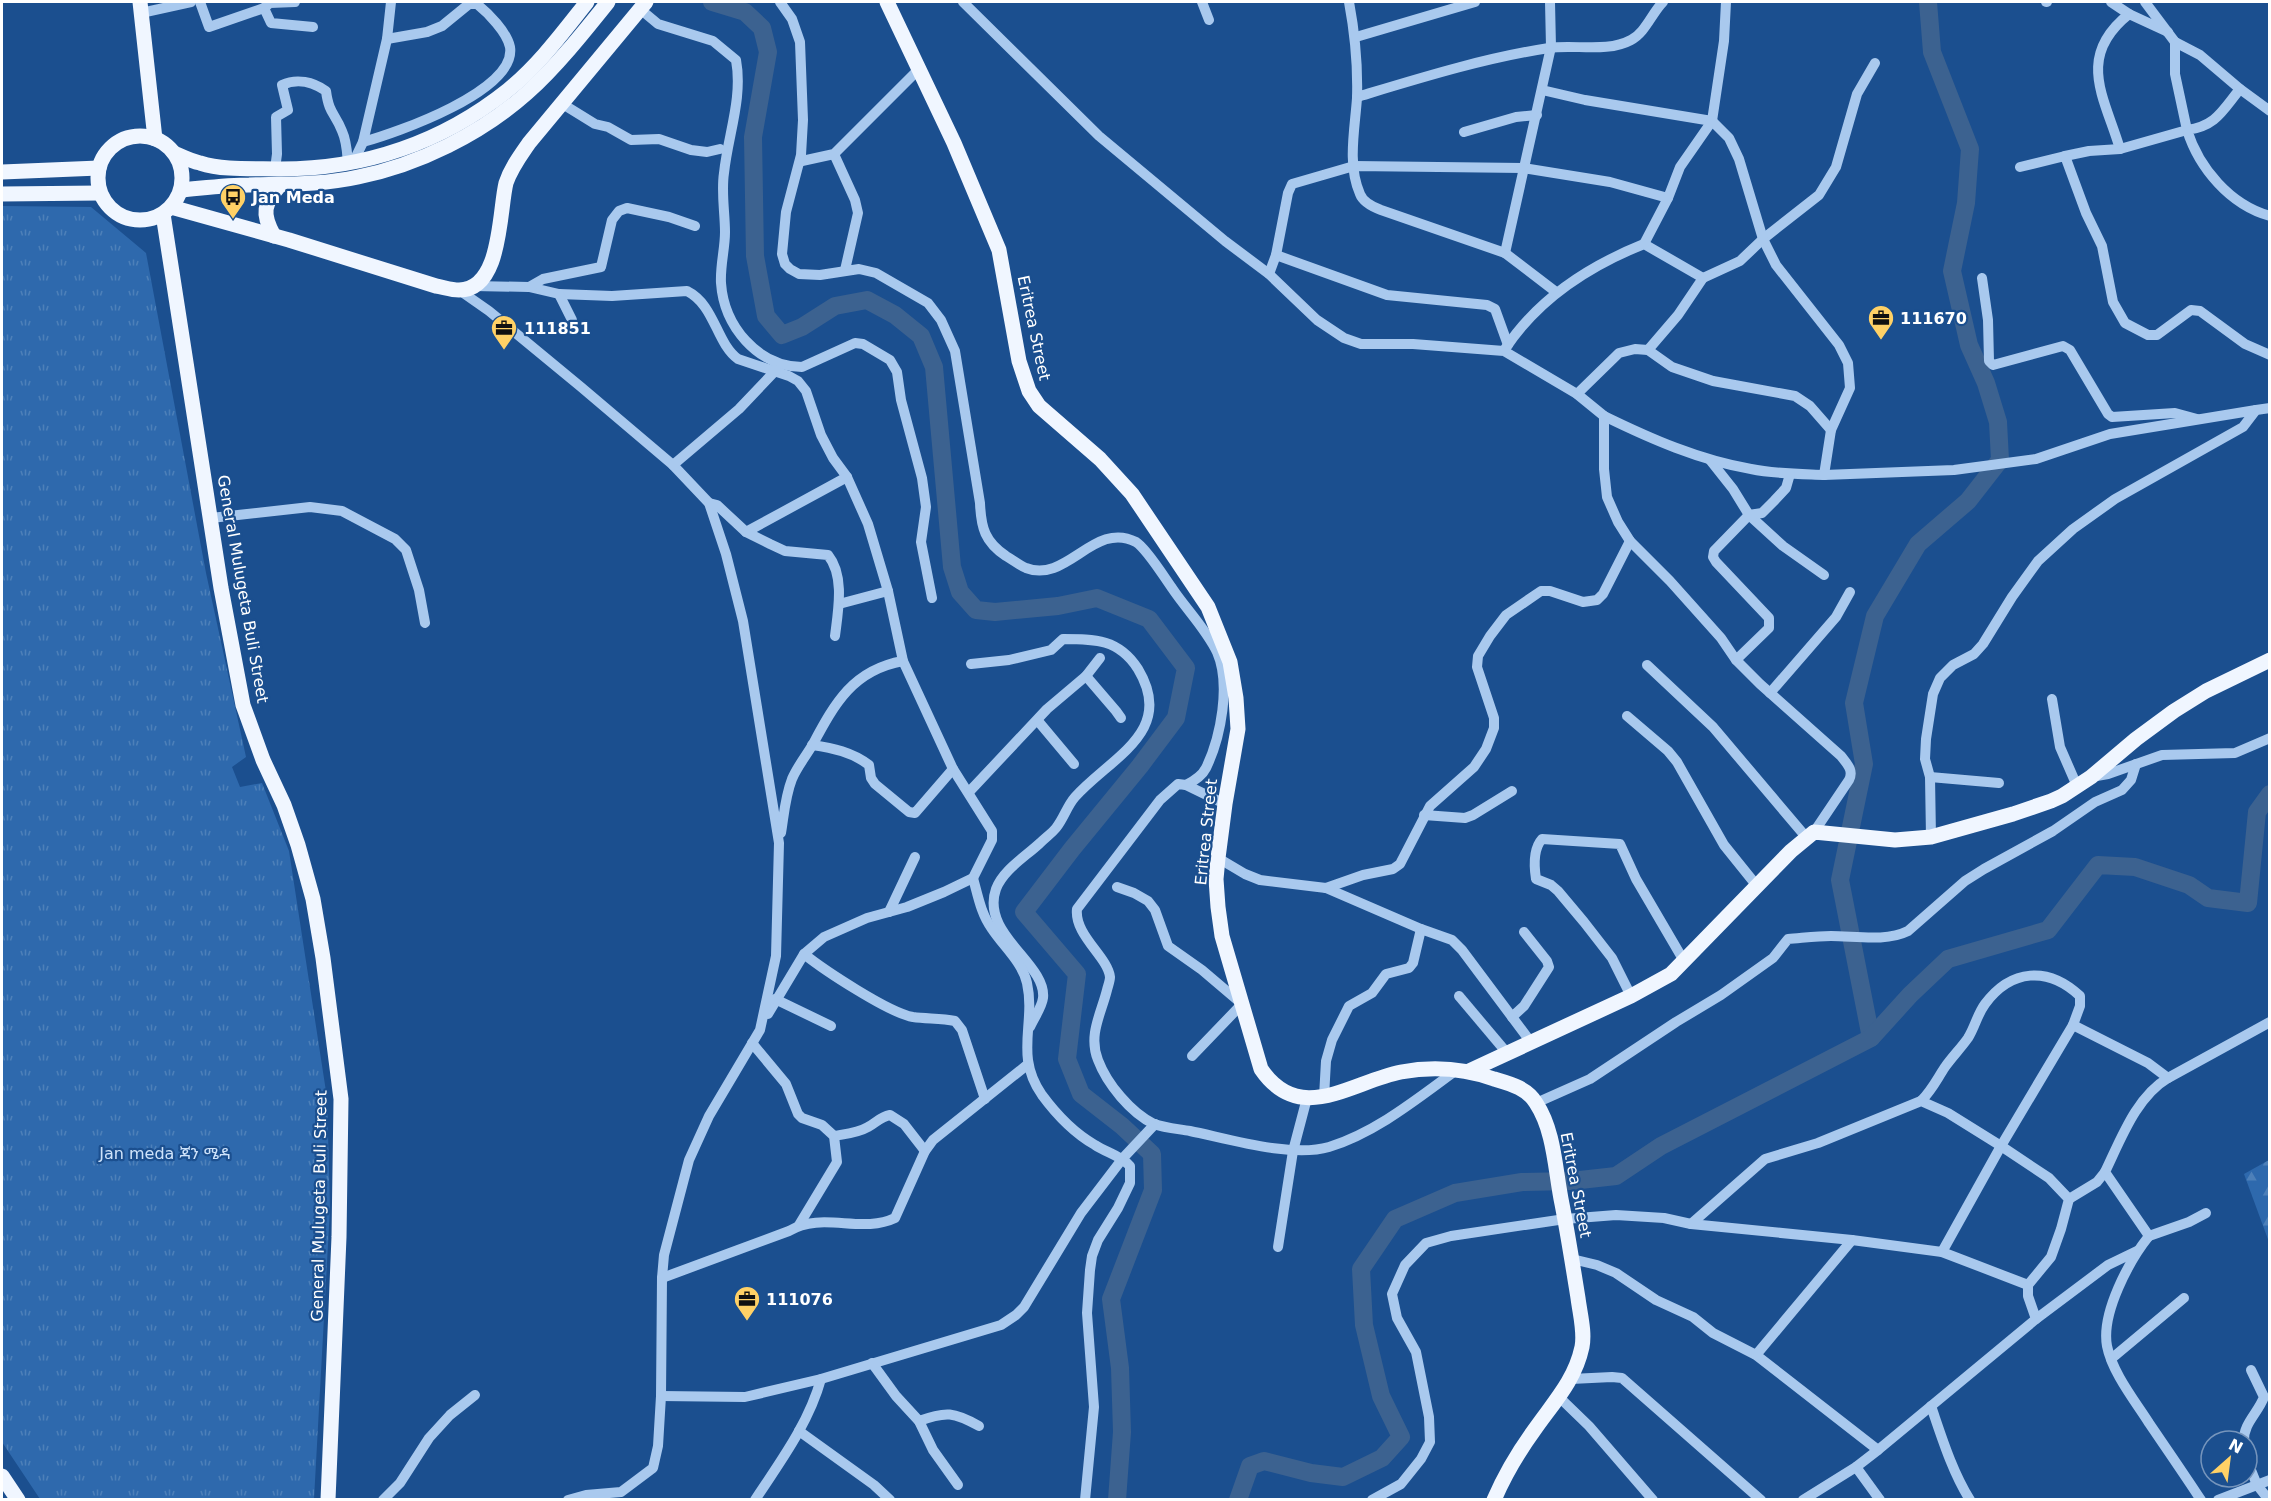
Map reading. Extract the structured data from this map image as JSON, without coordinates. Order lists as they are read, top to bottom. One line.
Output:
{"streets":{"main road":["Eritrea Street","General Mulugeta Buli Street"]},"parks":["Jan meda ጃን ሜዳ"],"places":{"bus stop":["Jan Meda"],"office":["111670","111851","111076"]},"north":"top right"}
